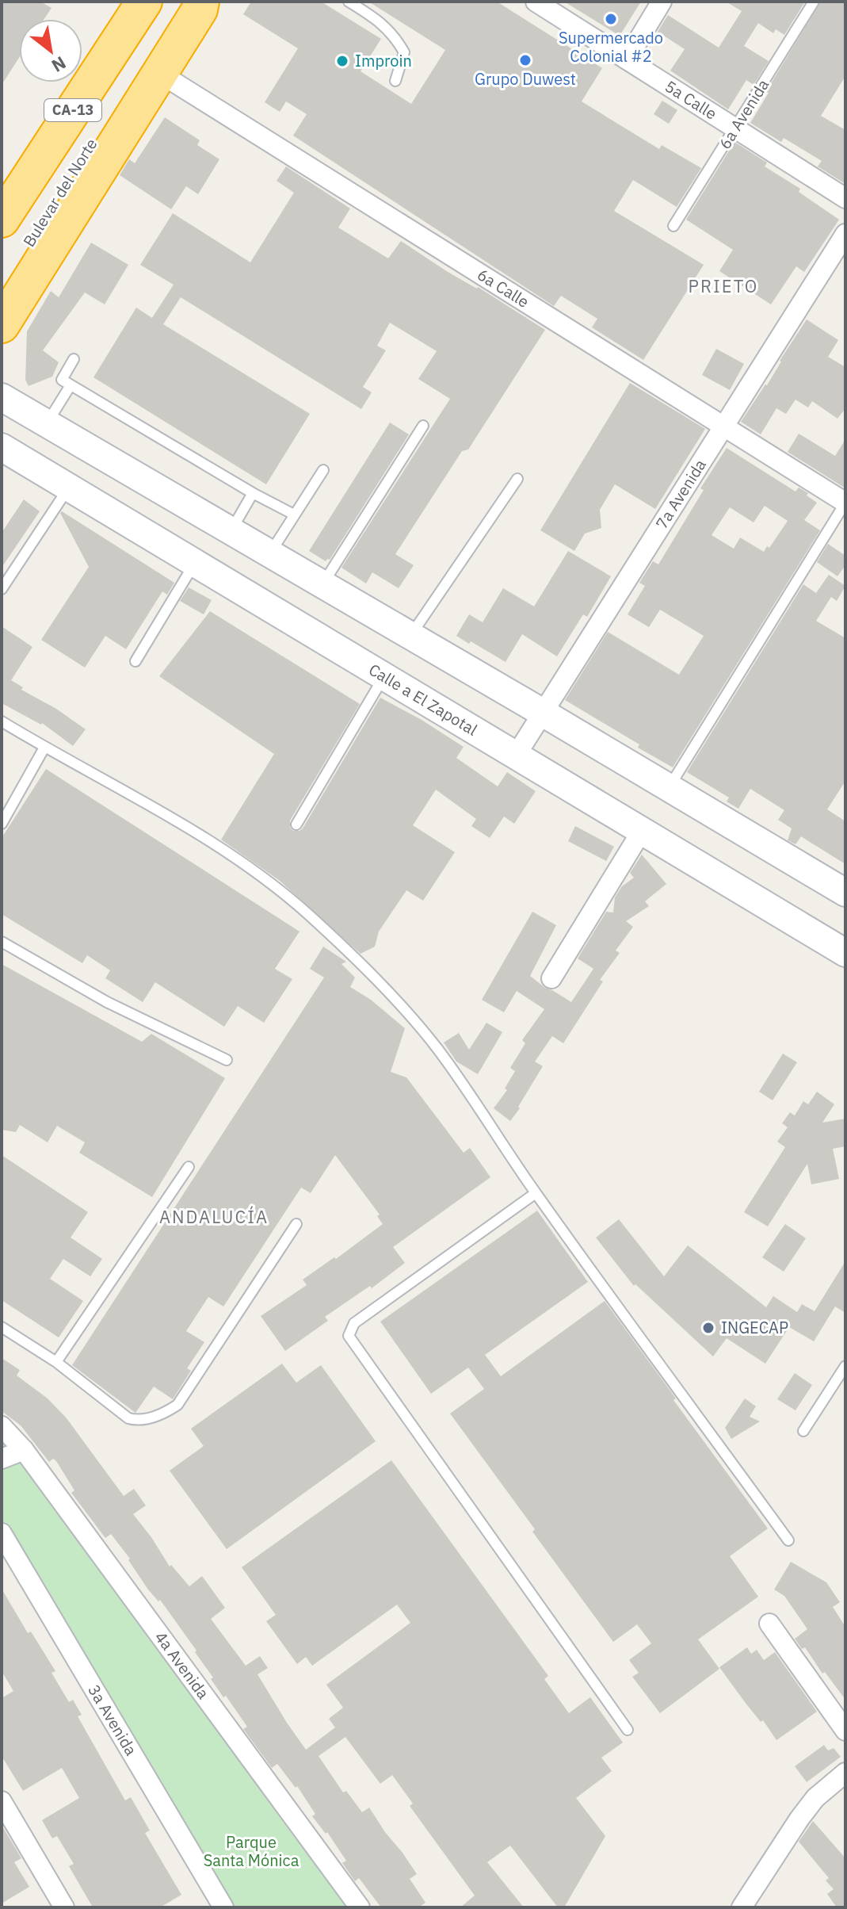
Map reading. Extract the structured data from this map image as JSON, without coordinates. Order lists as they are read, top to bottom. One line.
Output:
{"streets":{"highway":["CA-13","Bulevar del Norte"],"street":["5a Calle","6a Calle","7a Avenida","Calle a El Zapotal","4a Avenida","3a Avenida"],"lane":["6a Avenida"]},"crossings":[["5a Calle","6a Avenida"],["Bulevar del Norte","6a Calle"],["6a Calle","7a Avenida"],["7a Avenida","Calle a El Zapotal"]],"districts":["PRIETO","ANDALUCÍA"],"parks":["Parque Santa Mónica"],"places":["Supermercado Colonial #2","Grupo Duwest","Improin","INGECAP"],"north":"bottom right"}
